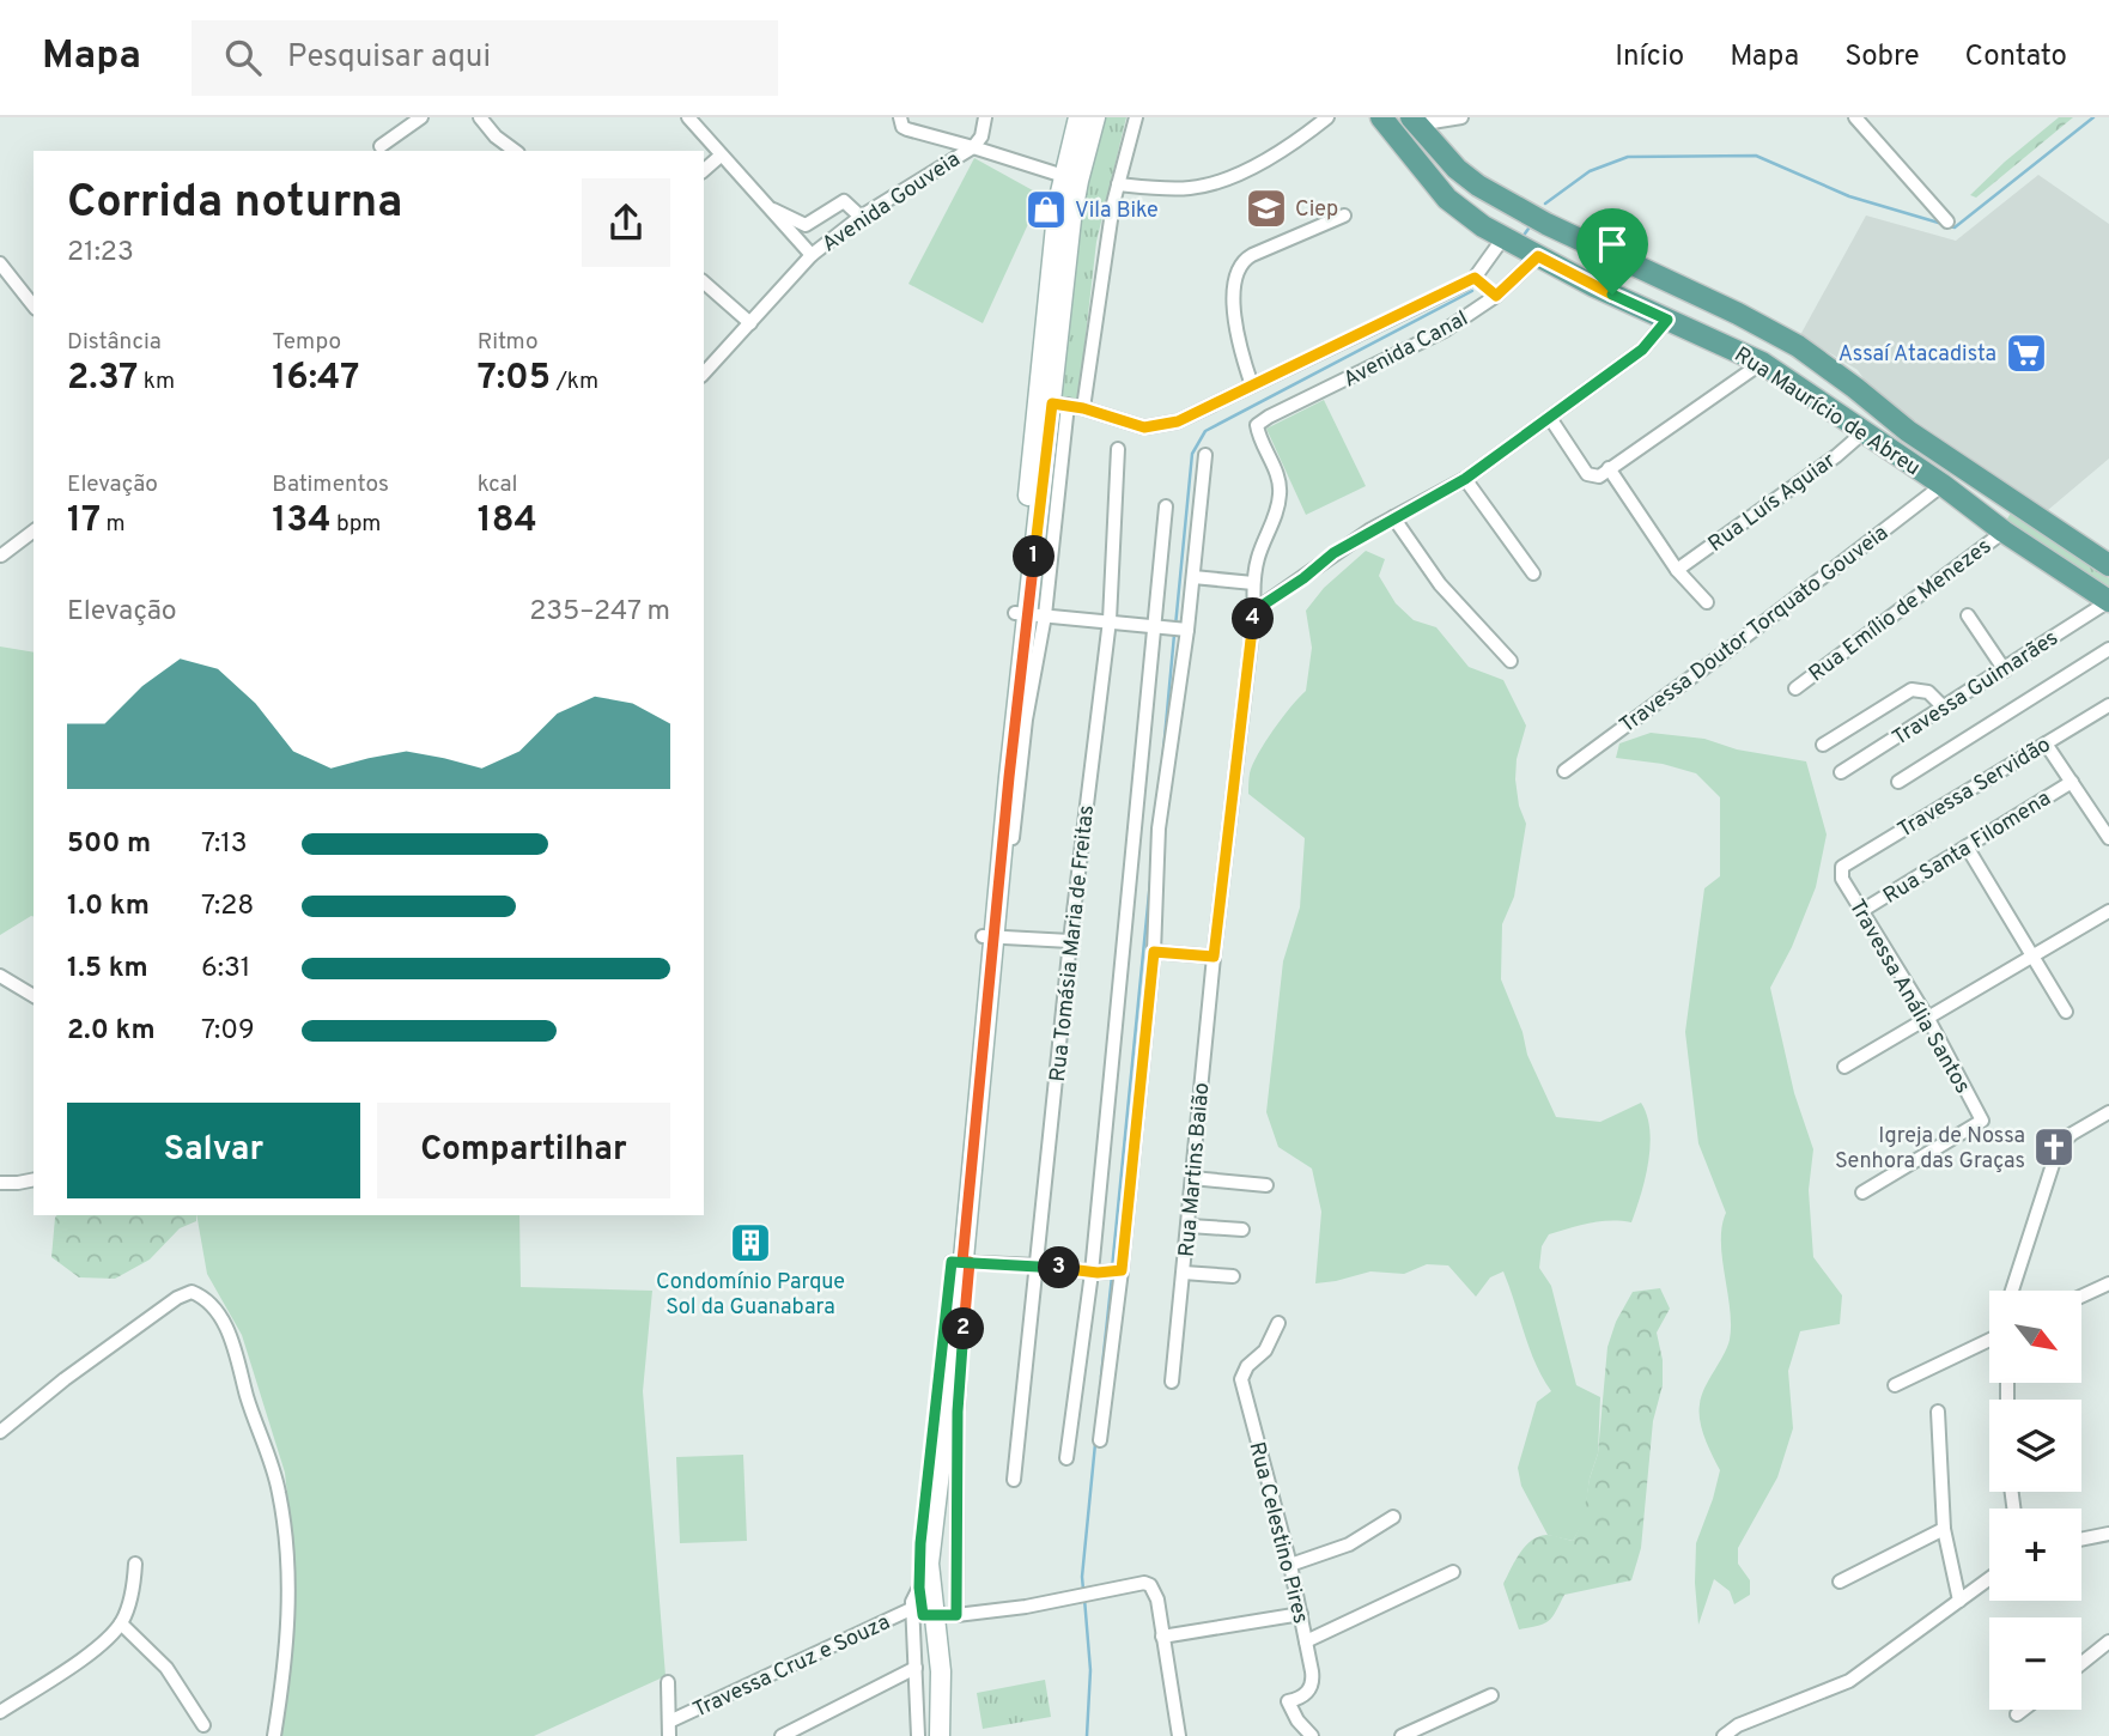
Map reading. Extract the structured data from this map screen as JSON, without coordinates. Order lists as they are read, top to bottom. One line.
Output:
{"streets":{"main road":["Rua Maurício de Abreu"],"street":["Avenida Gouveia","Avenida Canal","Rua Luís Aguiar","Rua Emílio de Menezes","Travessa Doutor Torquato Gouveia","Travessa Guimarães","Travessa Servidão","Rua Santa Filomena","Rua Tomásia Maria de Freitas","Travessa Anália Santos","Rua Martins Baião","Rua Celestino Pires","Travessa Cruz e Souza"]},"crossings":[["Avenida Canal","Rua Maurício de Abreu"],["Avenida Canal","Rua Martins Baião"],["Rua Maurício de Abreu","Rua Luís Aguiar"],["Rua Maurício de Abreu","Rua Emílio de Menezes"],["Rua Maurício de Abreu","Travessa Doutor Torquato Gouveia"],["Rua Maurício de Abreu","Travessa Guimarães"],["Travessa Servidão","Travessa Anália Santos"],["Rua Santa Filomena","Travessa Anália Santos"]],"places":{"school or university":["Ciep"],"shop":["Vila Bike"],"supermarket":["Assaí Atacadista"],"church":["Igreja de Nossa Senhora das Graças"],"building":["Condomínio Parque Sol da Guanabara"]},"north":"bottom right","page":{"header":"Mapa","search":"Pesquisar aqui","nav":["Início","Mapa","Sobre","Contato"],"heading":["Corrida noturna","21:23"],"stats":[["Distância","2.37 km"],["Tempo","16:47"],["Ritmo","7:05 /km"],["Elevação","17 m"],["Batimentos","134 bpm"],["kcal","184"]],"pins":["1","4","3","2"],"chart":["Elevação","235–247 m"],"list":[{"name":"500 m","note":"7:13"},{"name":"1.0 km","note":"7:28"},{"name":"1.5 km","note":"6:31"},{"name":"2.0 km","note":"7:09"}],"buttons":["Salvar","Compartilhar"],"map_buttons":["+","−"]}}
